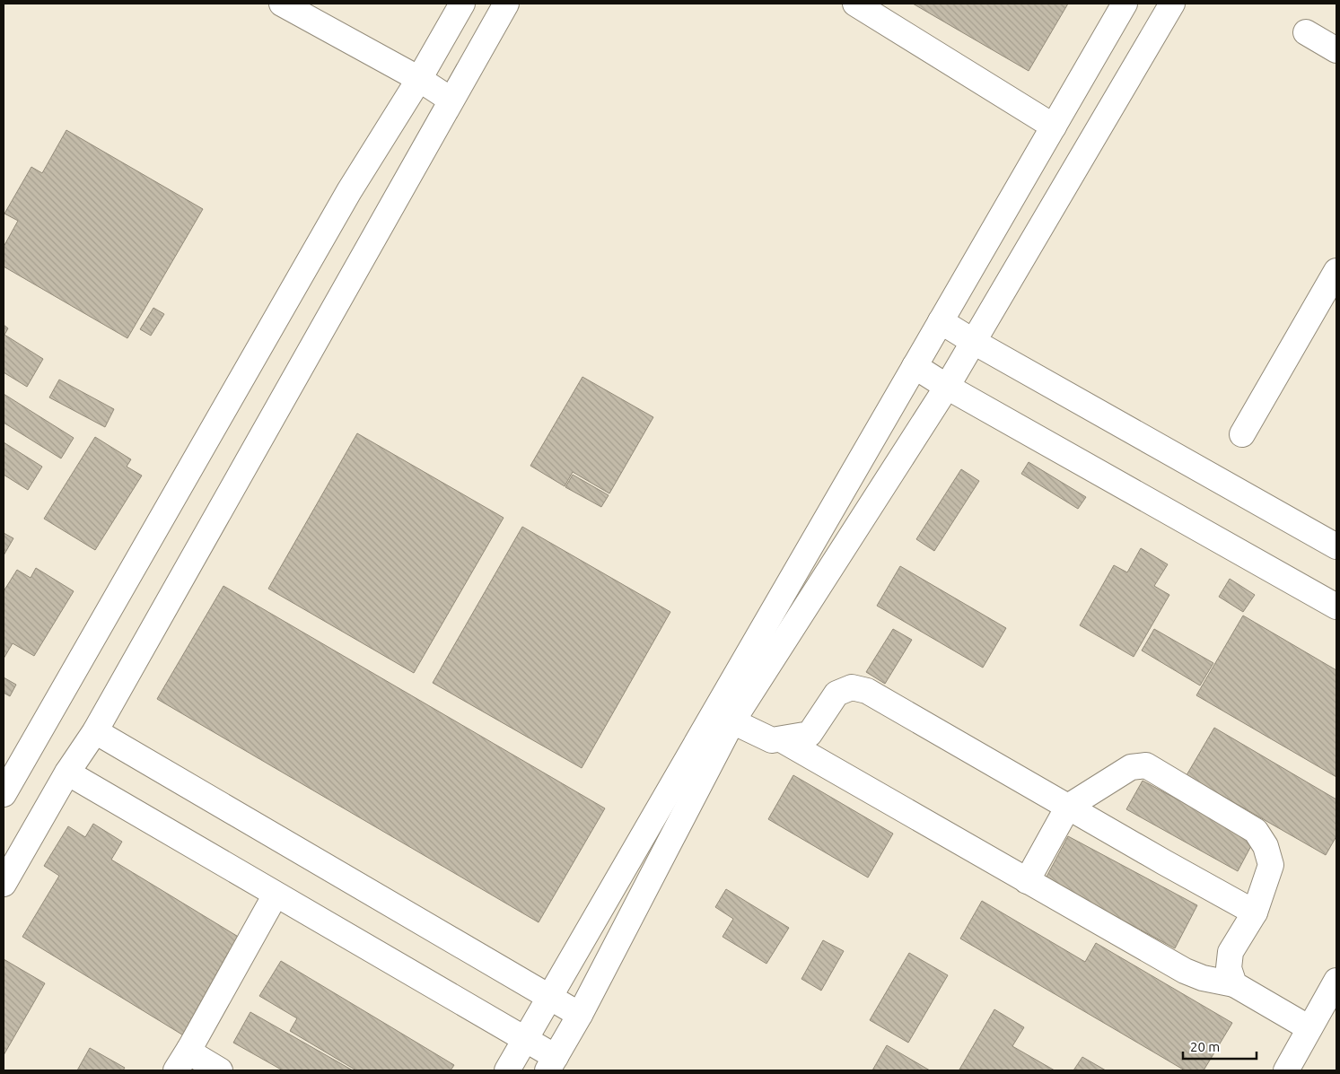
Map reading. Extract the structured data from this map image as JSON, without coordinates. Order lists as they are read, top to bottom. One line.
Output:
{"scale_bar":"20 m"}
